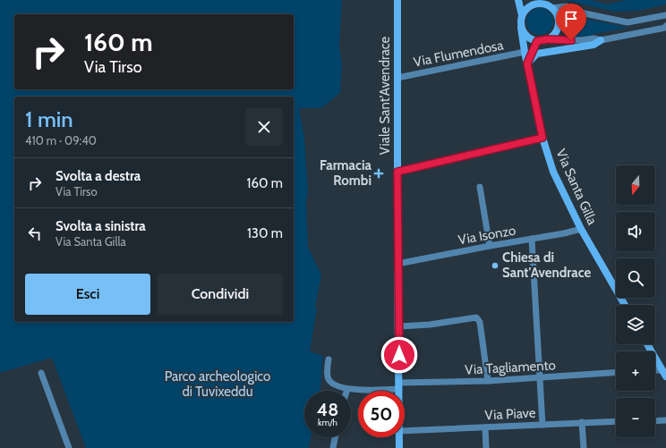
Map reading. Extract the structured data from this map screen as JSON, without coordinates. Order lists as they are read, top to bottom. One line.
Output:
{"streets":{"street":["Via Flumendosa","Viale Sant'Avendrace","Via Santa Gilla","Via Isonzo","Via Tagliamento","Via Piave"]},"crossings":[["Via Flumendosa","Viale Sant'Avendrace"],["Via Flumendosa","Via Santa Gilla"],["Viale Sant'Avendrace","Via Isonzo"],["Viale Sant'Avendrace","Via Tagliamento"],["Via Santa Gilla","Via Isonzo"]],"parks":["Parco archeologico di Tuvixeddu"],"places":{"health":["Farmacia Rombi"],"other":["Chiesa di Sant'Avendrace"]},"north":"bottom","page":{"turn":["160 m","Via Tirso"],"heading":["1 min","410 m · 09:40"],"list":[{"name":"Svolta a destra","note":"Via Tirso","value":"160 m"},{"name":"Svolta a sinistra","note":"Via Santa Gilla","value":"130 m"}],"map_buttons":["+","−"],"buttons":["Esci","Condividi"],"speed":"48 km/h","limit":"50"}}
